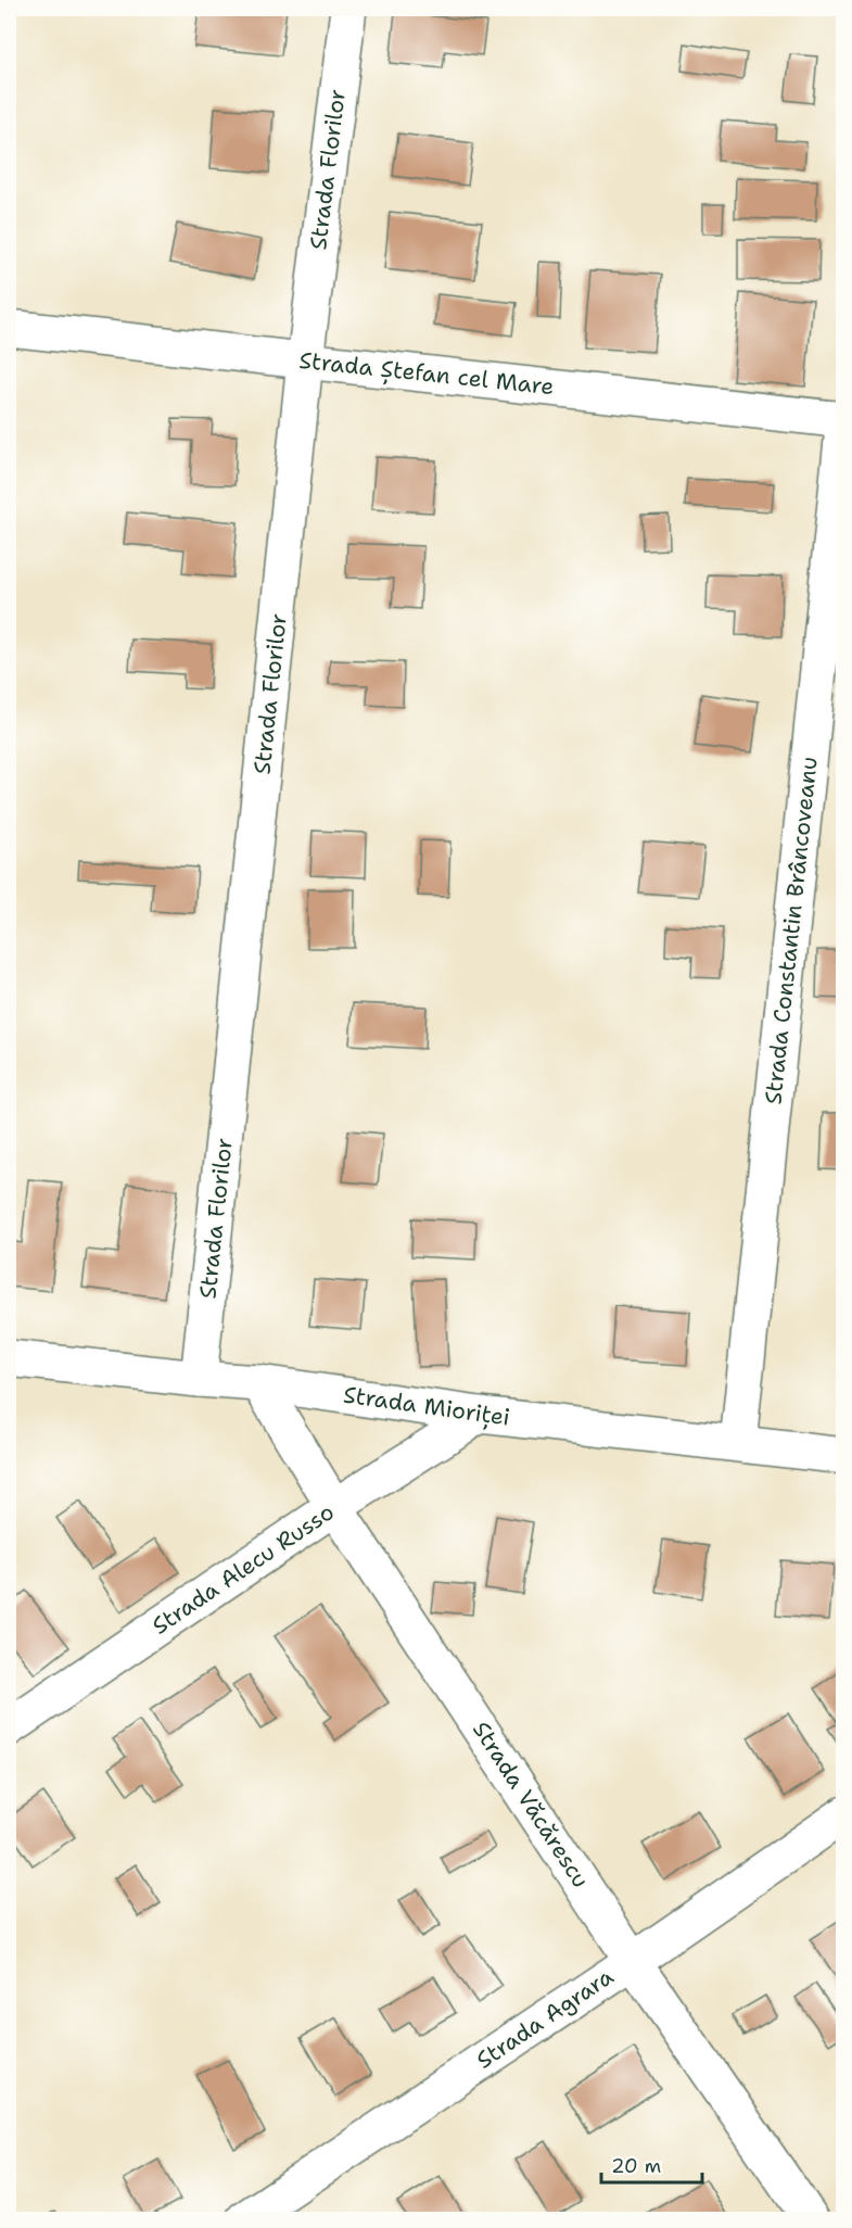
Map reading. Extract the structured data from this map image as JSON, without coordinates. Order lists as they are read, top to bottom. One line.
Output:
{"streets":{"street":["Strada Florilor","Strada Ștefan cel Mare","Strada Constantin Brâncoveanu","Strada Mioriței","Strada Alecu Russo","Strada Văcărescu","Strada Agrara"]},"crossings":[["Strada Florilor","Strada Ștefan cel Mare"],["Strada Florilor","Strada Mioriței"],["Strada Ștefan cel Mare","Strada Constantin Brâncoveanu"],["Strada Constantin Brâncoveanu","Strada Mioriței"],["Strada Mioriței","Strada Alecu Russo"],["Strada Mioriței","Strada Văcărescu"],["Strada Alecu Russo","Strada Văcărescu"],["Strada Văcărescu","Strada Agrara"]],"scale_bar":"20 m"}
